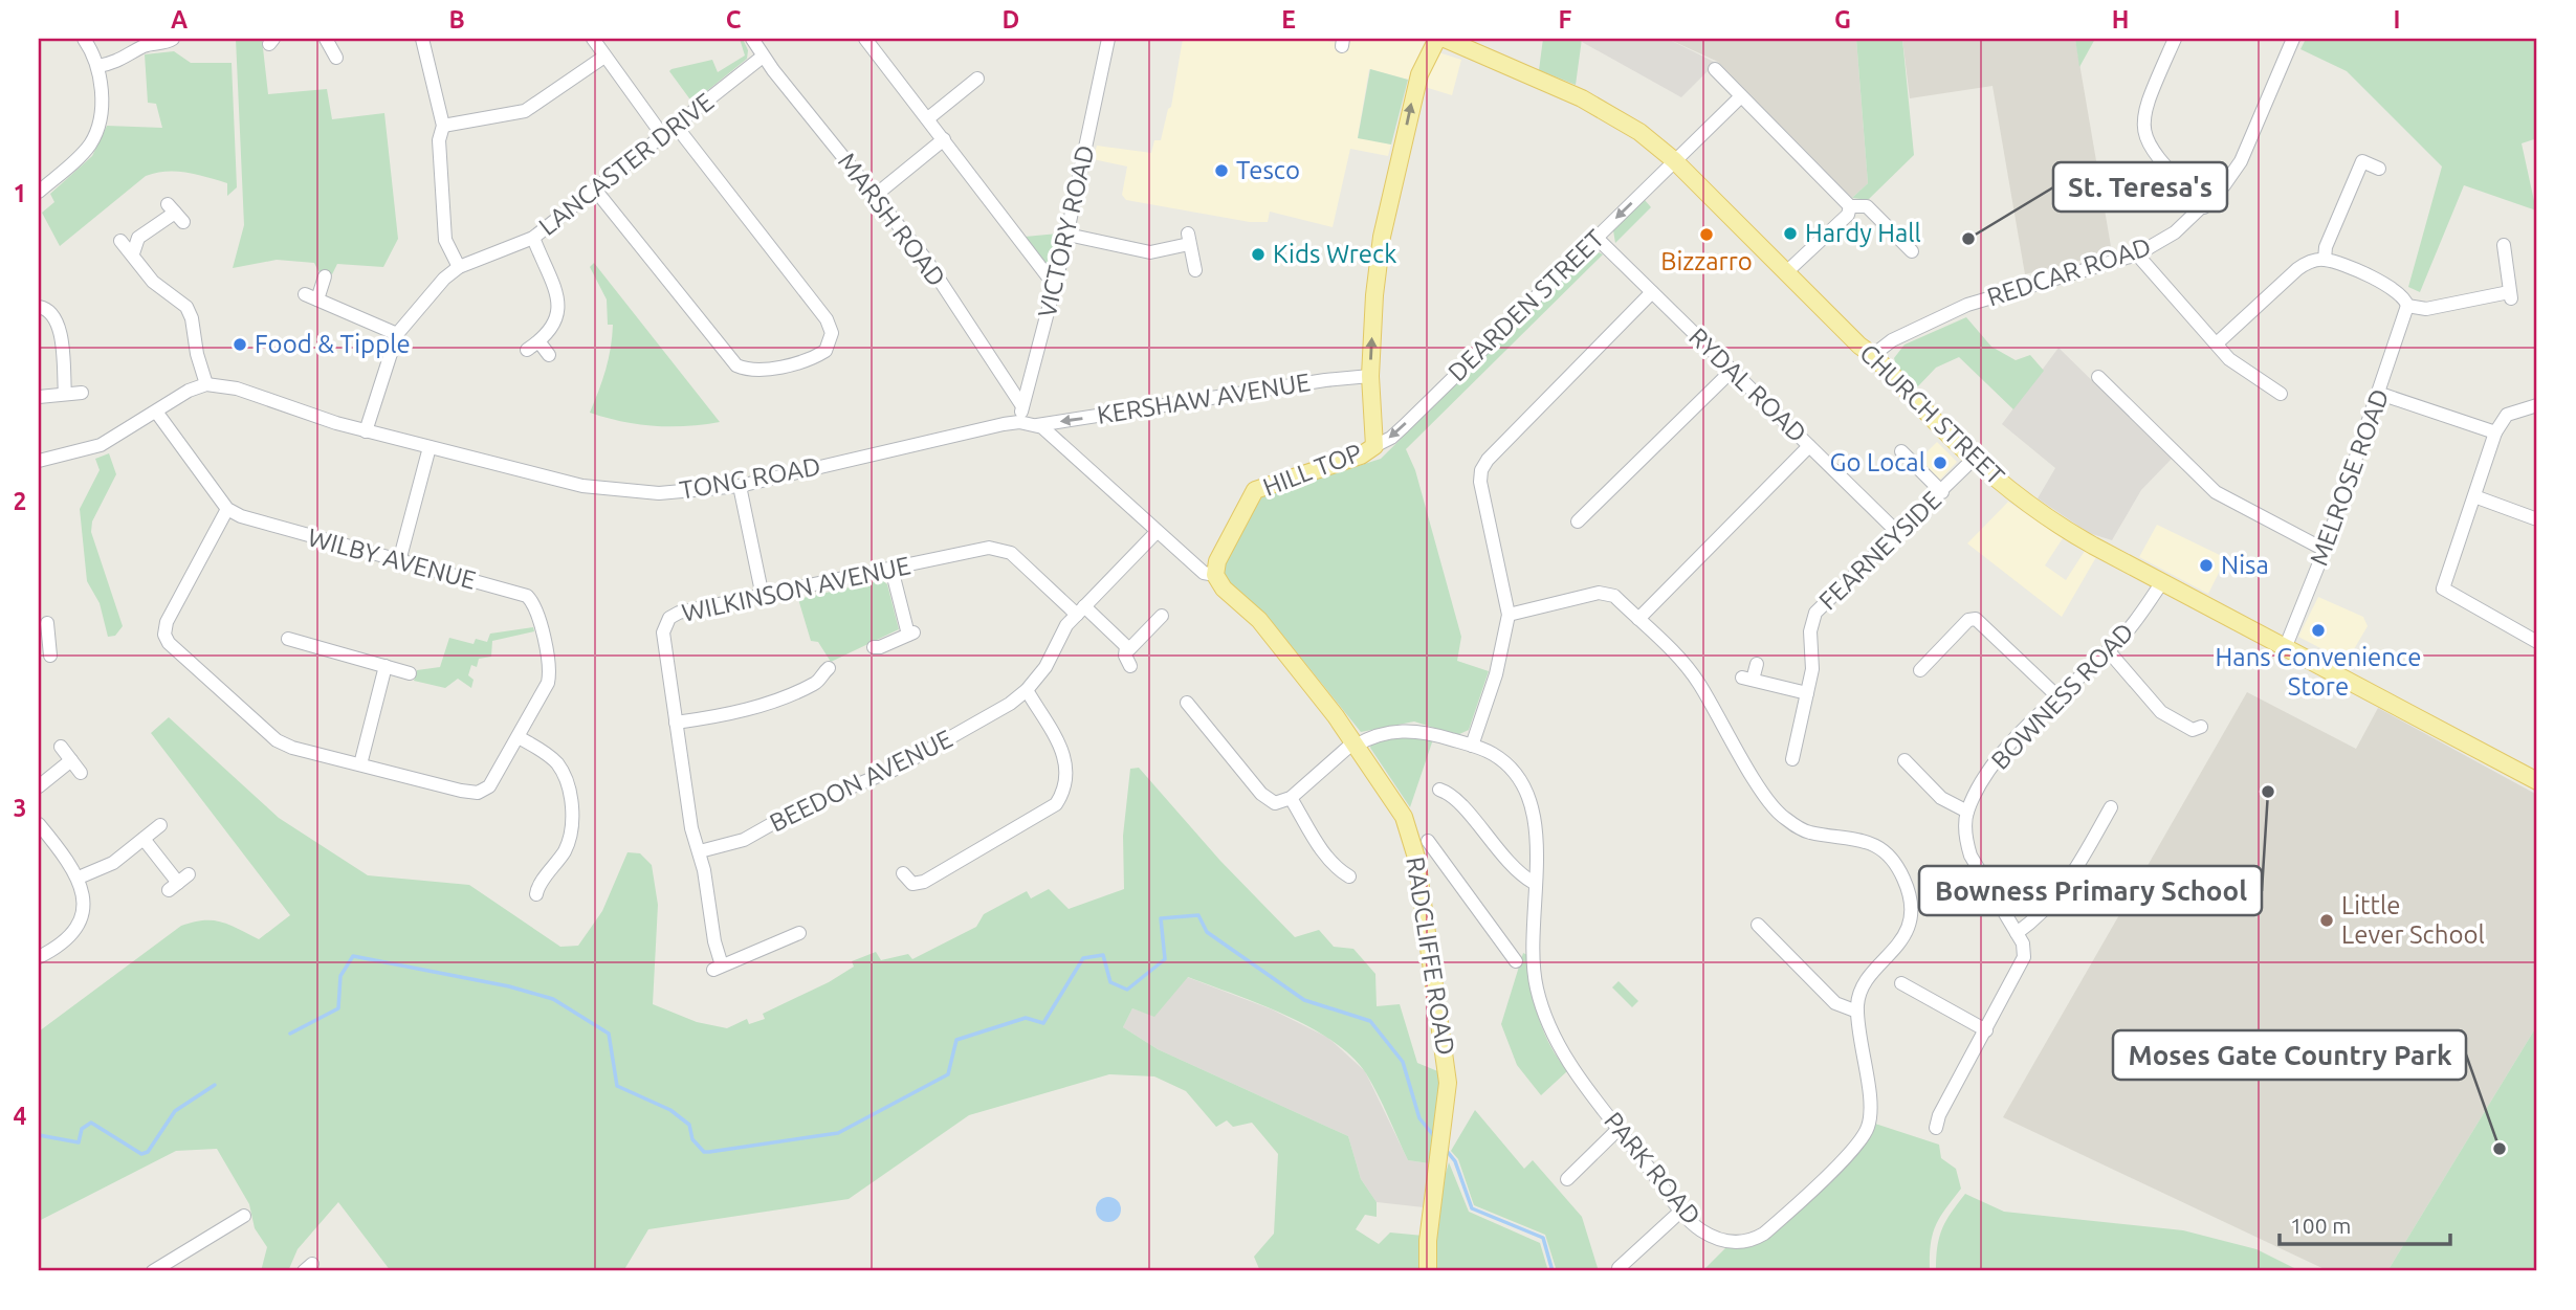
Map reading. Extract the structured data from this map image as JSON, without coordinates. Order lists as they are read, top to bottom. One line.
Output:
{"streets":{"main road":["CHURCH STREET","HILL TOP","RADCLIFFE ROAD"],"street":["LANCASTER DRIVE","MARSH ROAD","VICTORY ROAD","REDCAR ROAD","DEARDEN STREET","RYDAL ROAD","KERSHAW AVENUE","MELROSE ROAD","TONG ROAD","FEARNEYSIDE","WILBY AVENUE","WILKINSON AVENUE","BOWNESS ROAD","BEEDON AVENUE","PARK ROAD"]},"crossings":[["LANCASTER DRIVE","MARSH ROAD"],["LANCASTER DRIVE","TONG ROAD"],["MARSH ROAD","VICTORY ROAD"],["VICTORY ROAD","TONG ROAD"],["REDCAR ROAD","CHURCH STREET"],["DEARDEN STREET","RYDAL ROAD"],["DEARDEN STREET","CHURCH STREET"],["DEARDEN STREET","HILL TOP"],["RYDAL ROAD","FEARNEYSIDE"],["KERSHAW AVENUE","TONG ROAD"],["CHURCH STREET","MELROSE ROAD"],["CHURCH STREET","FEARNEYSIDE"],["CHURCH STREET","BOWNESS ROAD"],["HILL TOP","RADCLIFFE ROAD"],["WILKINSON AVENUE","BEEDON AVENUE"],["RADCLIFFE ROAD","PARK ROAD"]],"one_way":["DEARDEN STREET","KERSHAW AVENUE"],"places":["Tesco","Hardy Hall","Bizzarro","St. Teresa's","Kids Wreck","Food & Tipple","Go Local","Nisa","Hans Convenience Store","Bowness Primary School","Little Lever School","Moses Gate Country Park"],"scale_bar":"100 m","grid":{"columns":["A","B","C","D","E","F","G","H","I"],"rows":["1","2","3","4"]}}
